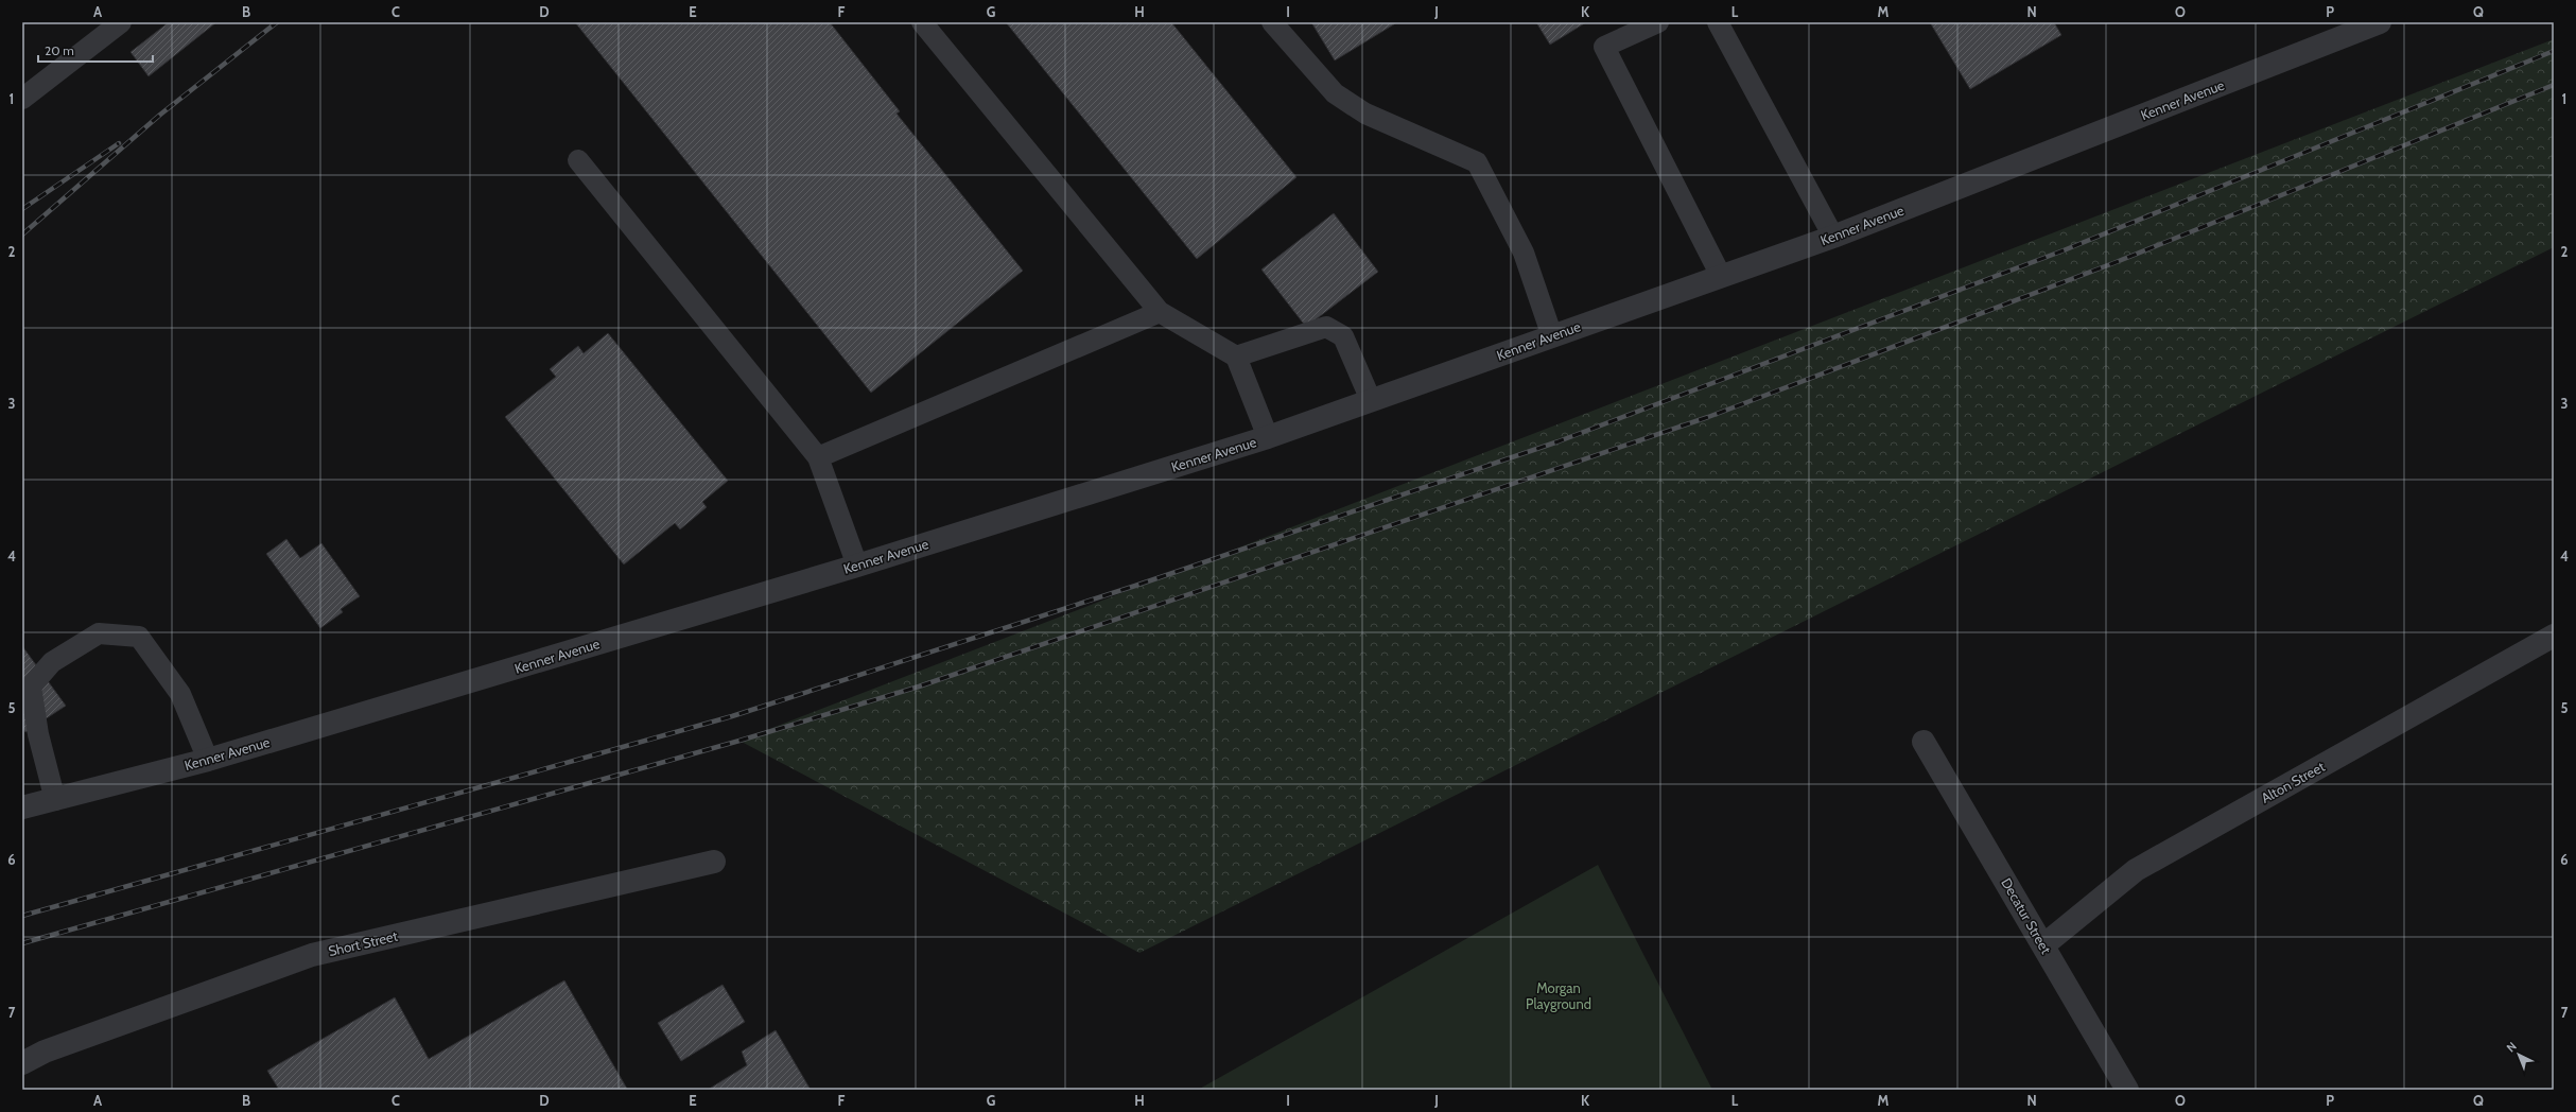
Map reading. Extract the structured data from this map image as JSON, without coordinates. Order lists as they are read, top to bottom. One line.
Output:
{"streets":{"street":["Kenner Avenue","Alton Street","Decatur Street","Short Street"]},"crossings":[["Alton Street","Decatur Street"]],"parks":["Morgan Playground"],"scale_bar":"20 m","north":"top left","grid":{"columns":["A","B","C","D","E","F","G","H","I","J","K","L","M","N","O","P","Q"],"rows":["1","2","3","4","5","6","7"]}}
